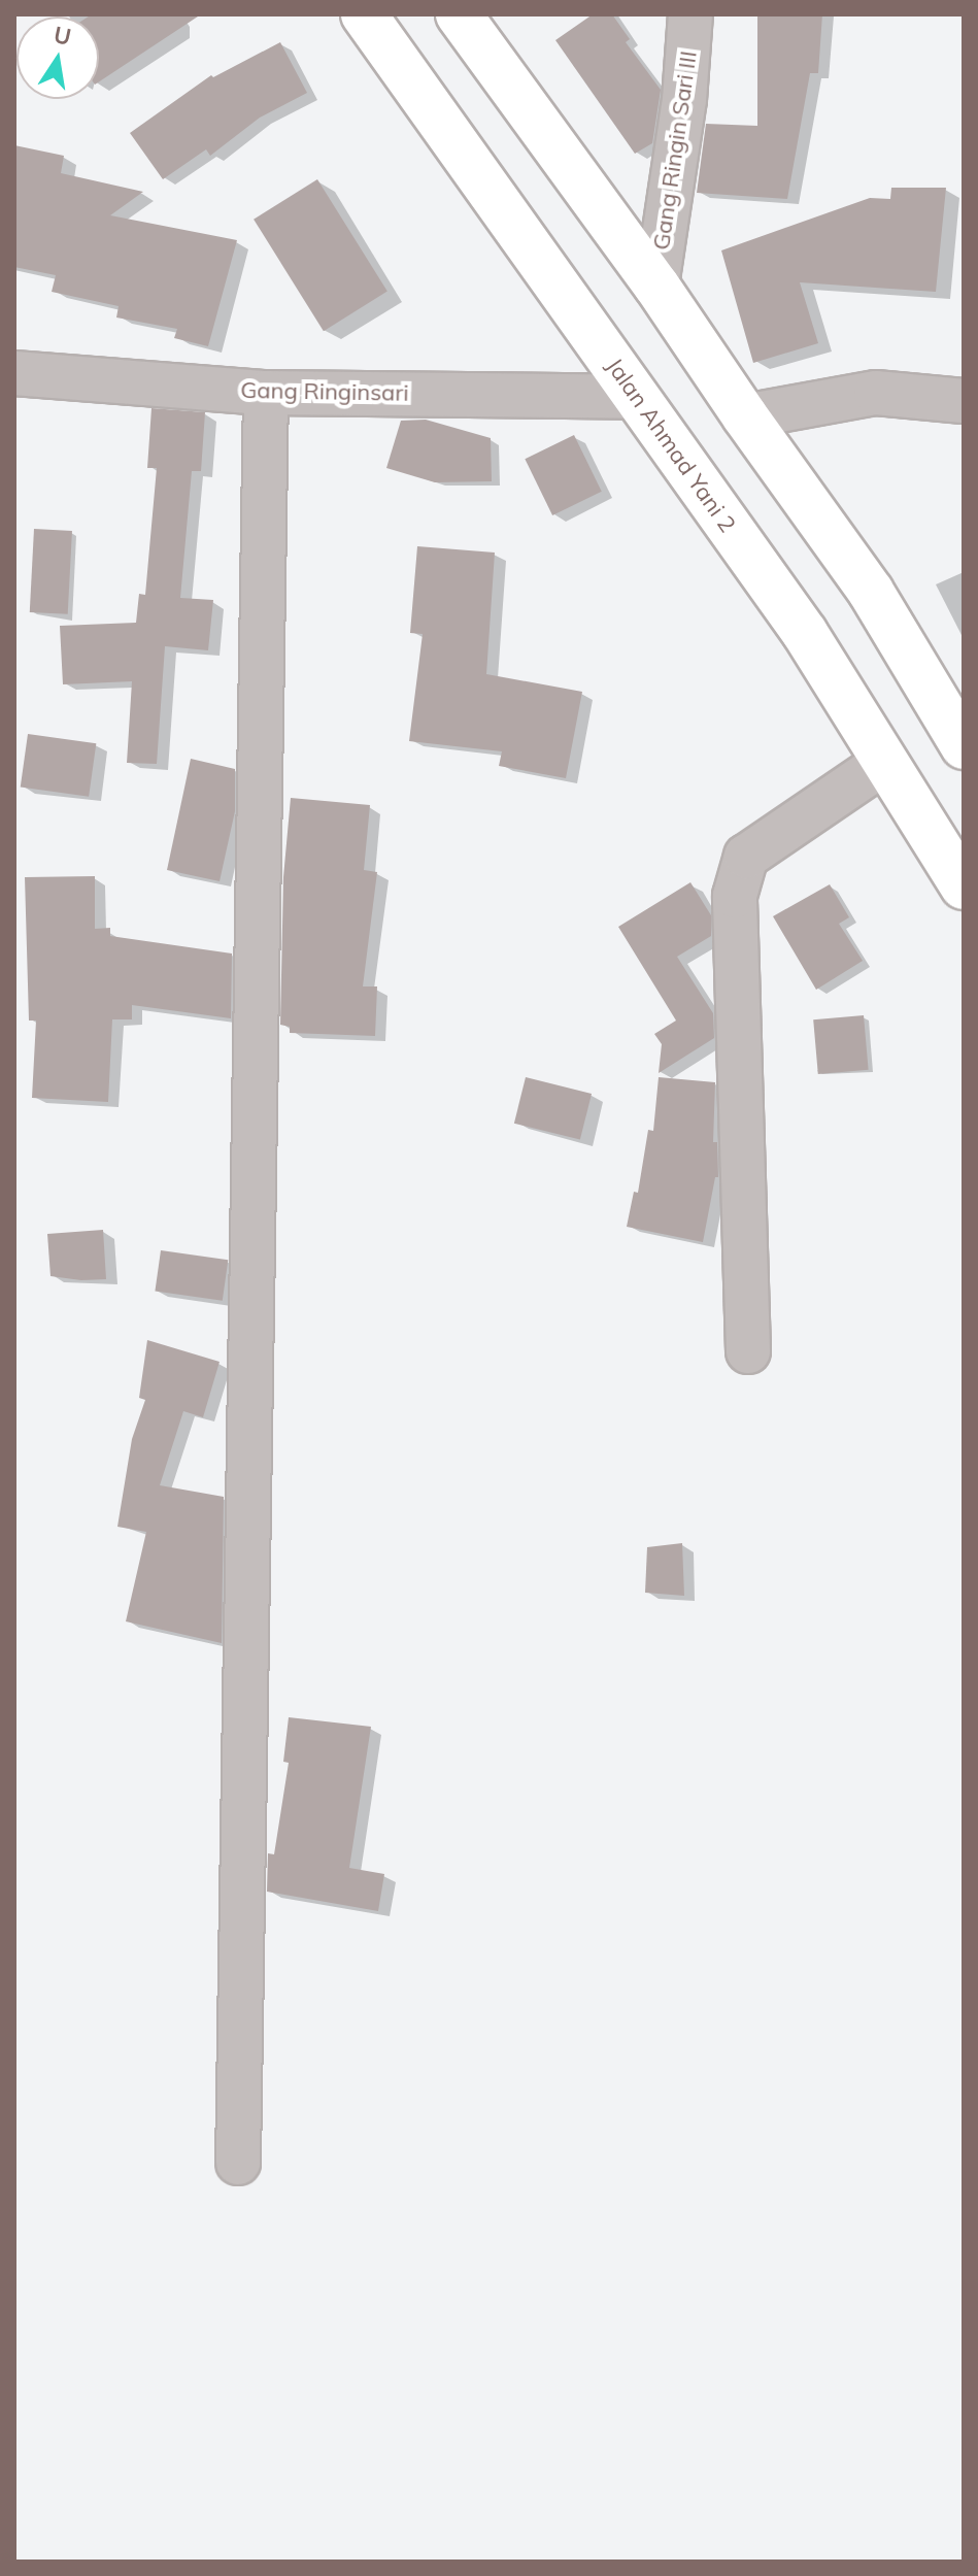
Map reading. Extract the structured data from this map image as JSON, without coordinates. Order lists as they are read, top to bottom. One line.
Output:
{"streets":{"highway":["Jalan Ahmad Yani 2"],"street":["Gang Ringin Sari III","Gang Ringinsari"]},"crossings":[["Gang Ringinsari","Jalan Ahmad Yani 2"]],"north":"top"}
